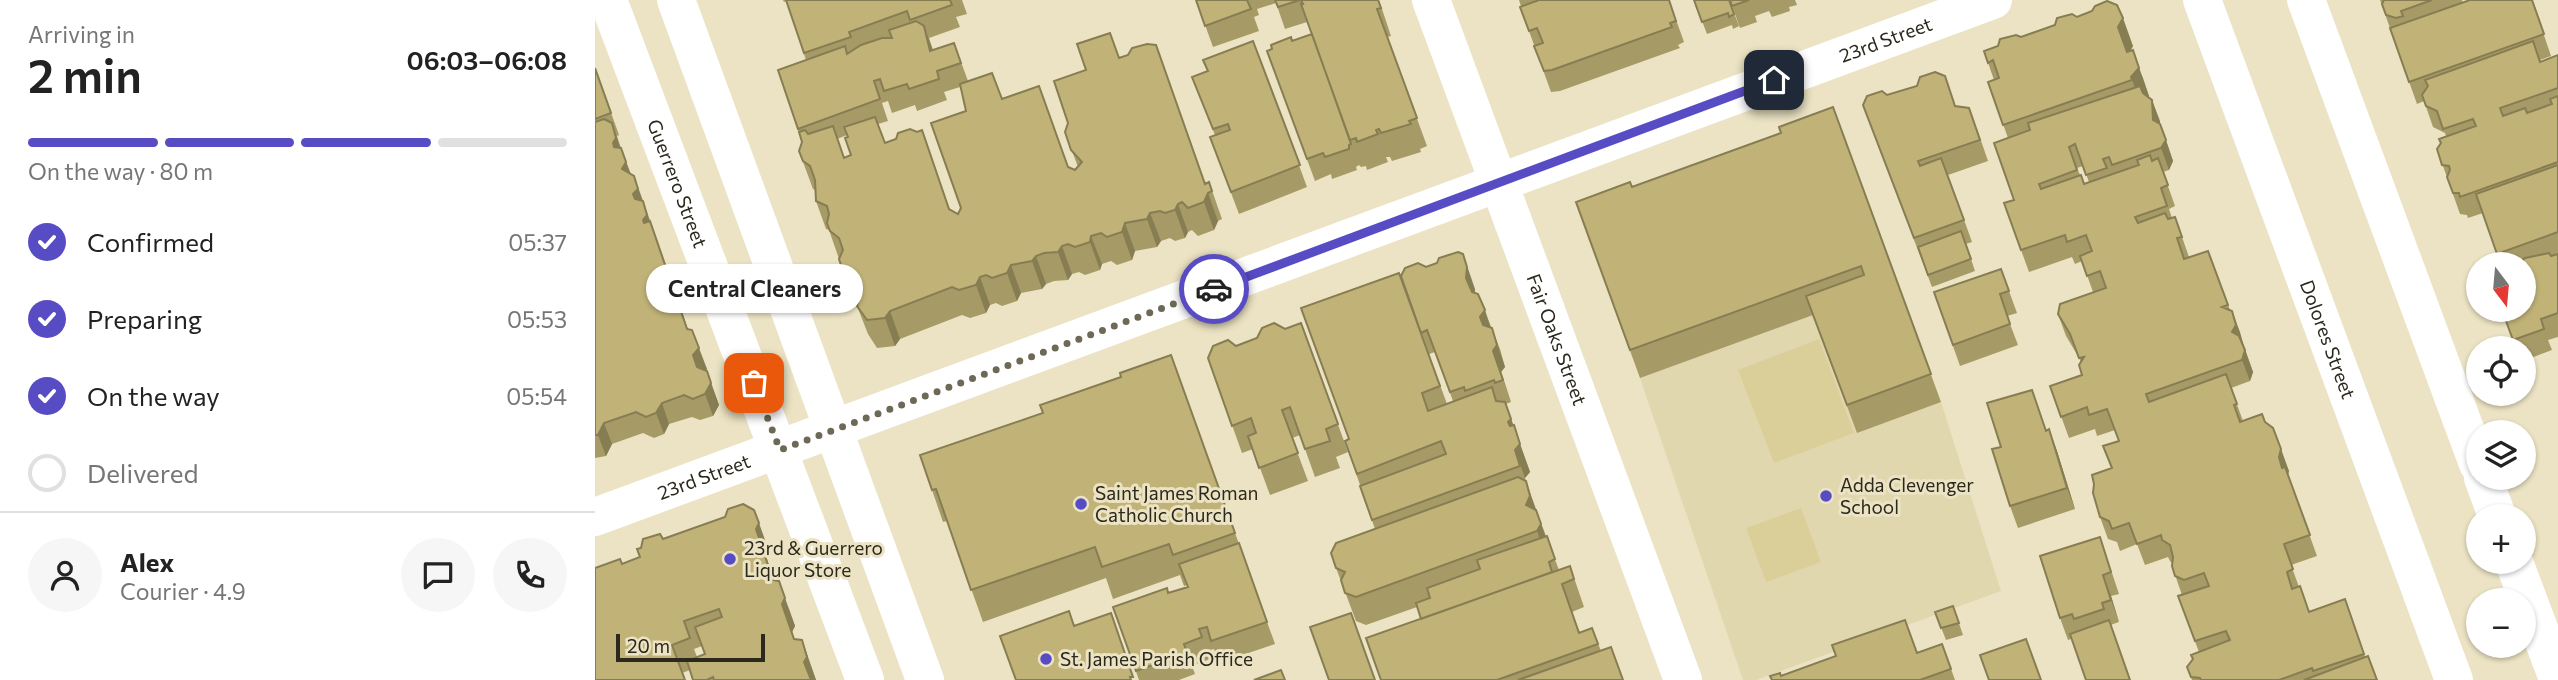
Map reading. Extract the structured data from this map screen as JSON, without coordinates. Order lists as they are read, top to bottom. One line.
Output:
{"streets":{"main road":["23rd Street","Guerrero Street","Fair Oaks Street","Dolores Street"]},"crossings":[["23rd Street","Guerrero Street"],["23rd Street","Fair Oaks Street"]],"places":["Central Cleaners","Adda Clevenger School","Saint James Roman Catholic Church","23rd & Guerrero Liquor Store","St. James Parish Office"],"scale_bar":"20 m","north":"bottom","page":{"heading":["2 min","Arriving in","06:03–06:08"],"panel":["Alex","Courier · 4.9"],"bar":"On the way · 80 m","list":[["Confirmed","05:37"],["Preparing","05:53"],["On the way","05:54"],"Delivered"],"map_buttons":["+","−"],"bubble":"Central Cleaners","scale":"20 m"}}
